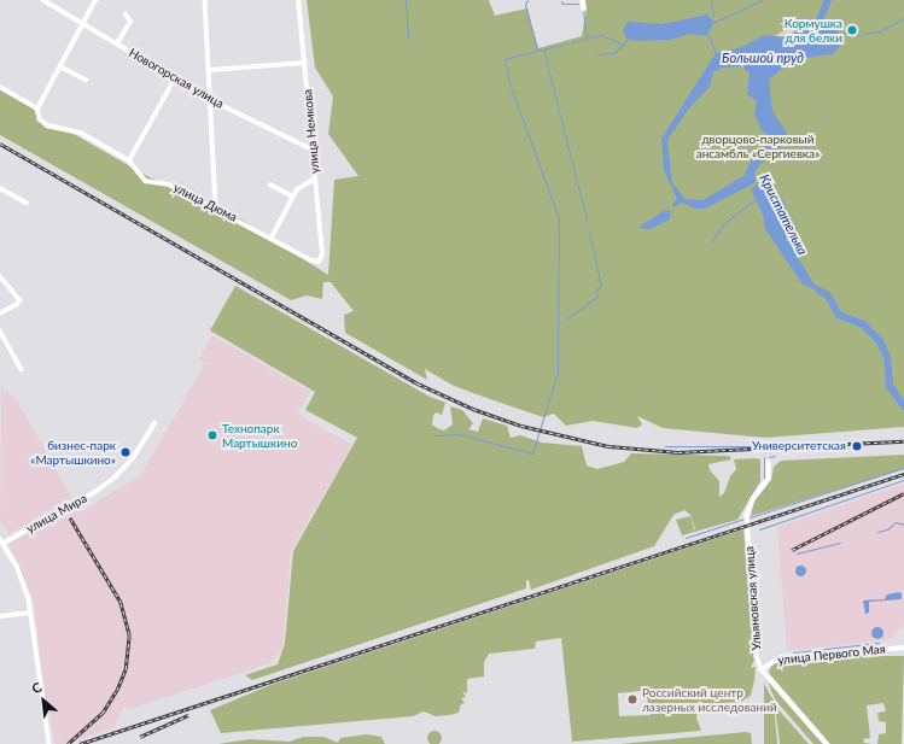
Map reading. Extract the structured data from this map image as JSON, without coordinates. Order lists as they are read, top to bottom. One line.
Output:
{"streets":{"street":["Новогорская улица","улица Немкова","улица Дюма","улица Мира","Ульяновская улица","улица Первого Мая"]},"crossings":[["Новогорская улица","улица Немкова"],["улица Немкова","улица Дюма"],["Ульяновская улица","улица Первого Мая"]],"water":["Большой пруд","Кристателька"],"parks":["дворцово-парковый ансамбль «Сергиевка»"],"places":["Кормушка для белки","Технопарк Мартышкино","Университетская","бизнес-парк «Мартышкино»","Российский центр лазерных исследований"],"north":"top left"}
